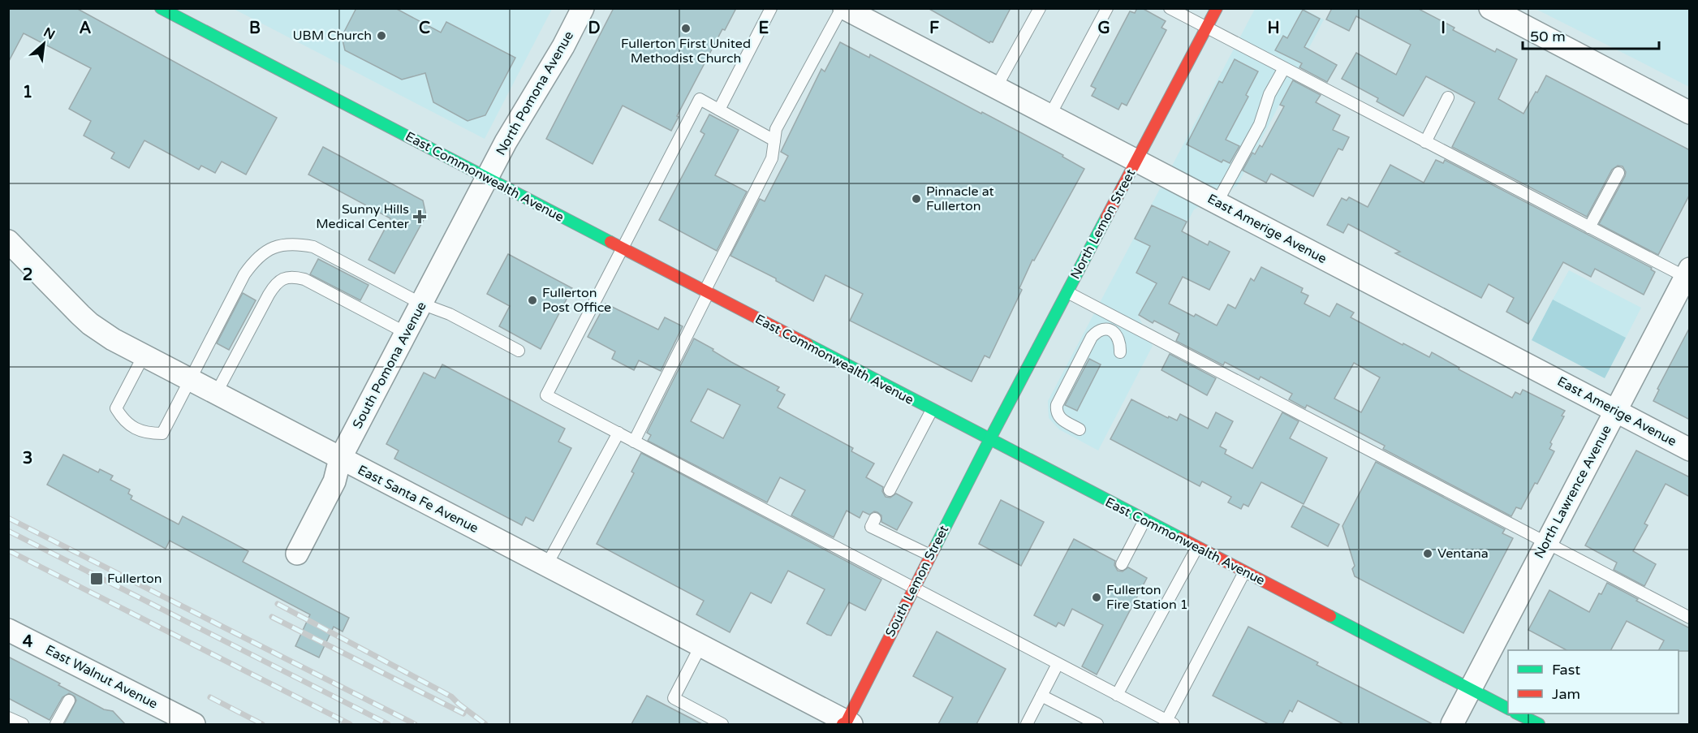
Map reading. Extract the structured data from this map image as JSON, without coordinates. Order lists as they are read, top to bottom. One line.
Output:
{"streets":{"main road":["East Commonwealth Avenue","North Lemon Street","South Lemon Street"],"street":["North Pomona Avenue","East Amerige Avenue","South Pomona Avenue","North Lawrence Avenue","East Santa Fe Avenue","East Walnut Avenue"]},"crossings":[["North Pomona Avenue","East Commonwealth Avenue"],["North Pomona Avenue","South Pomona Avenue"],["East Commonwealth Avenue","North Lemon Street"],["East Commonwealth Avenue","South Pomona Avenue"],["East Commonwealth Avenue","North Lawrence Avenue"],["East Commonwealth Avenue","South Lemon Street"],["North Lemon Street","East Amerige Avenue"],["North Lemon Street","South Lemon Street"],["East Amerige Avenue","North Lawrence Avenue"],["South Pomona Avenue","East Santa Fe Avenue"],["East Santa Fe Avenue","South Lemon Street"]],"places":{"other":["Fullerton First United Methodist Church","UBM Church","Pinnacle at Fullerton","Fullerton Post Office","Ventana","Fullerton Fire Station 1"],"health":["Sunny Hills Medical Center"],"transit":["Fullerton"]},"legend":["Fast","Jam"],"scale_bar":"50 m","north":"top right","grid":{"columns":["A","B","C","D","E","F","G","H","I"],"rows":["1","2","3","4"]}}
